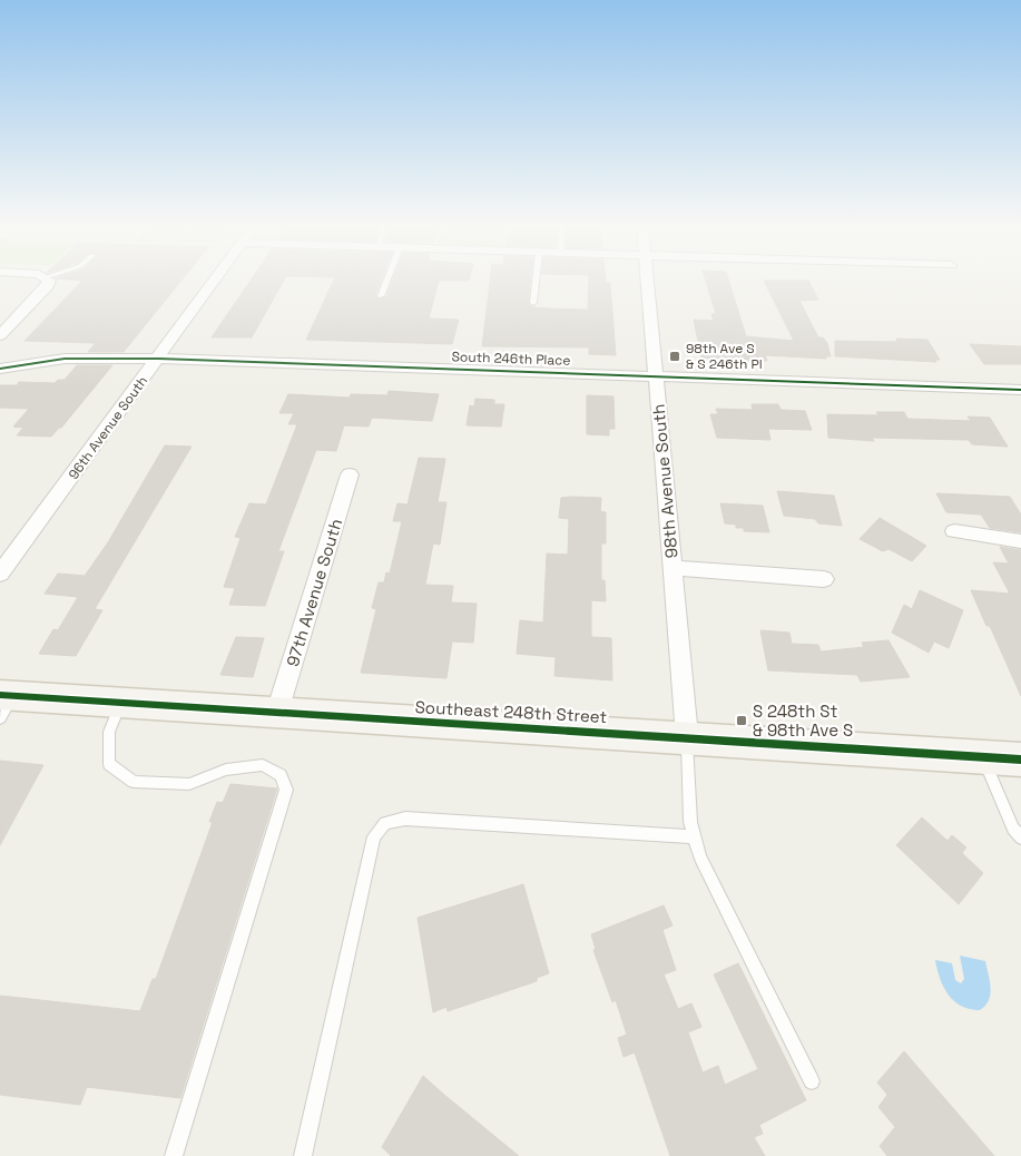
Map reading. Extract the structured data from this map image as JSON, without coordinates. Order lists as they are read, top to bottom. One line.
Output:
{"streets":{"street":["South 246th Place","96th Avenue South","98th Avenue South","97th Avenue South","Southeast 248th Street"]},"crossings":[["South 246th Place","96th Avenue South"],["South 246th Place","98th Avenue South"],["98th Avenue South","Southeast 248th Street"],["97th Avenue South","Southeast 248th Street"]],"places":{"transit":["98th Ave S & S 246th Pl","S 248th St & 98th Ave S"]}}
